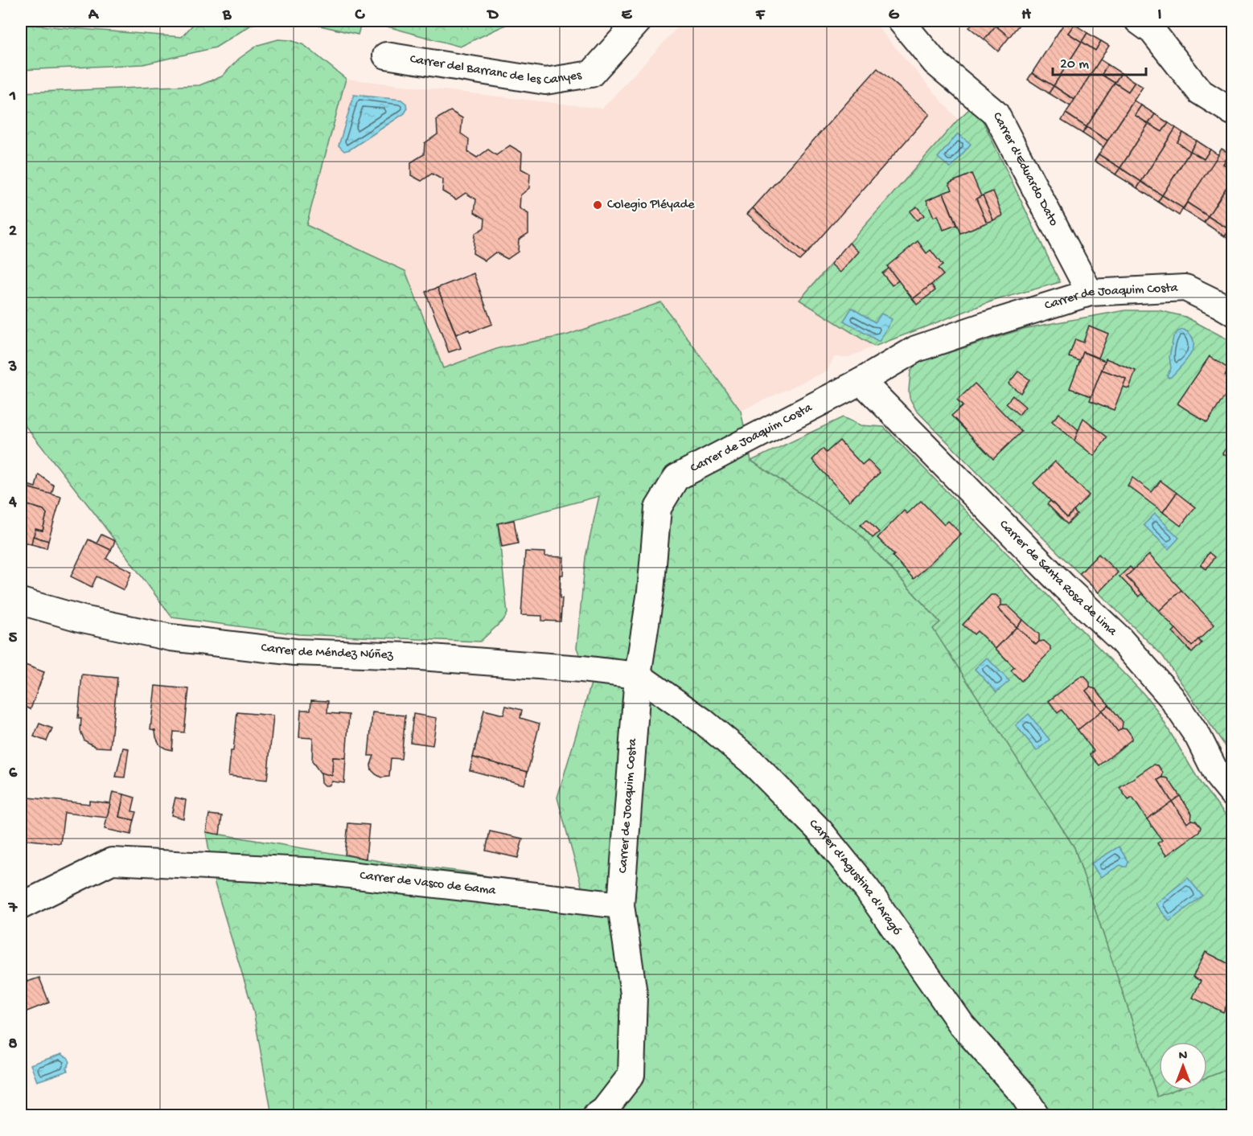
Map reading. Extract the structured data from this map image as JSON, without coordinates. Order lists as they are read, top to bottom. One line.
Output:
{"streets":{"street":["Carrer del Barranc de les Canyes","Carrer d'Eduardo Dato","Carrer de Joaquim Costa","Carrer de Santa Rosa de Lima","Carrer de Méndez Núñez","Carrer d'Agustina d'Aragó","Carrer de Vasco de Gama"]},"crossings":[["Carrer d'Eduardo Dato","Carrer de Joaquim Costa"],["Carrer de Joaquim Costa","Carrer de Santa Rosa de Lima"],["Carrer de Joaquim Costa","Carrer de Méndez Núñez"],["Carrer de Joaquim Costa","Carrer d'Agustina d'Aragó"],["Carrer de Joaquim Costa","Carrer de Vasco de Gama"],["Carrer de Méndez Núñez","Carrer d'Agustina d'Aragó"]],"places":["Colegio Pléyade"],"scale_bar":"20 m","north":"top","grid":{"columns":["A","B","C","D","E","F","G","H","I"],"rows":["1","2","3","4","5","6","7","8"]}}
